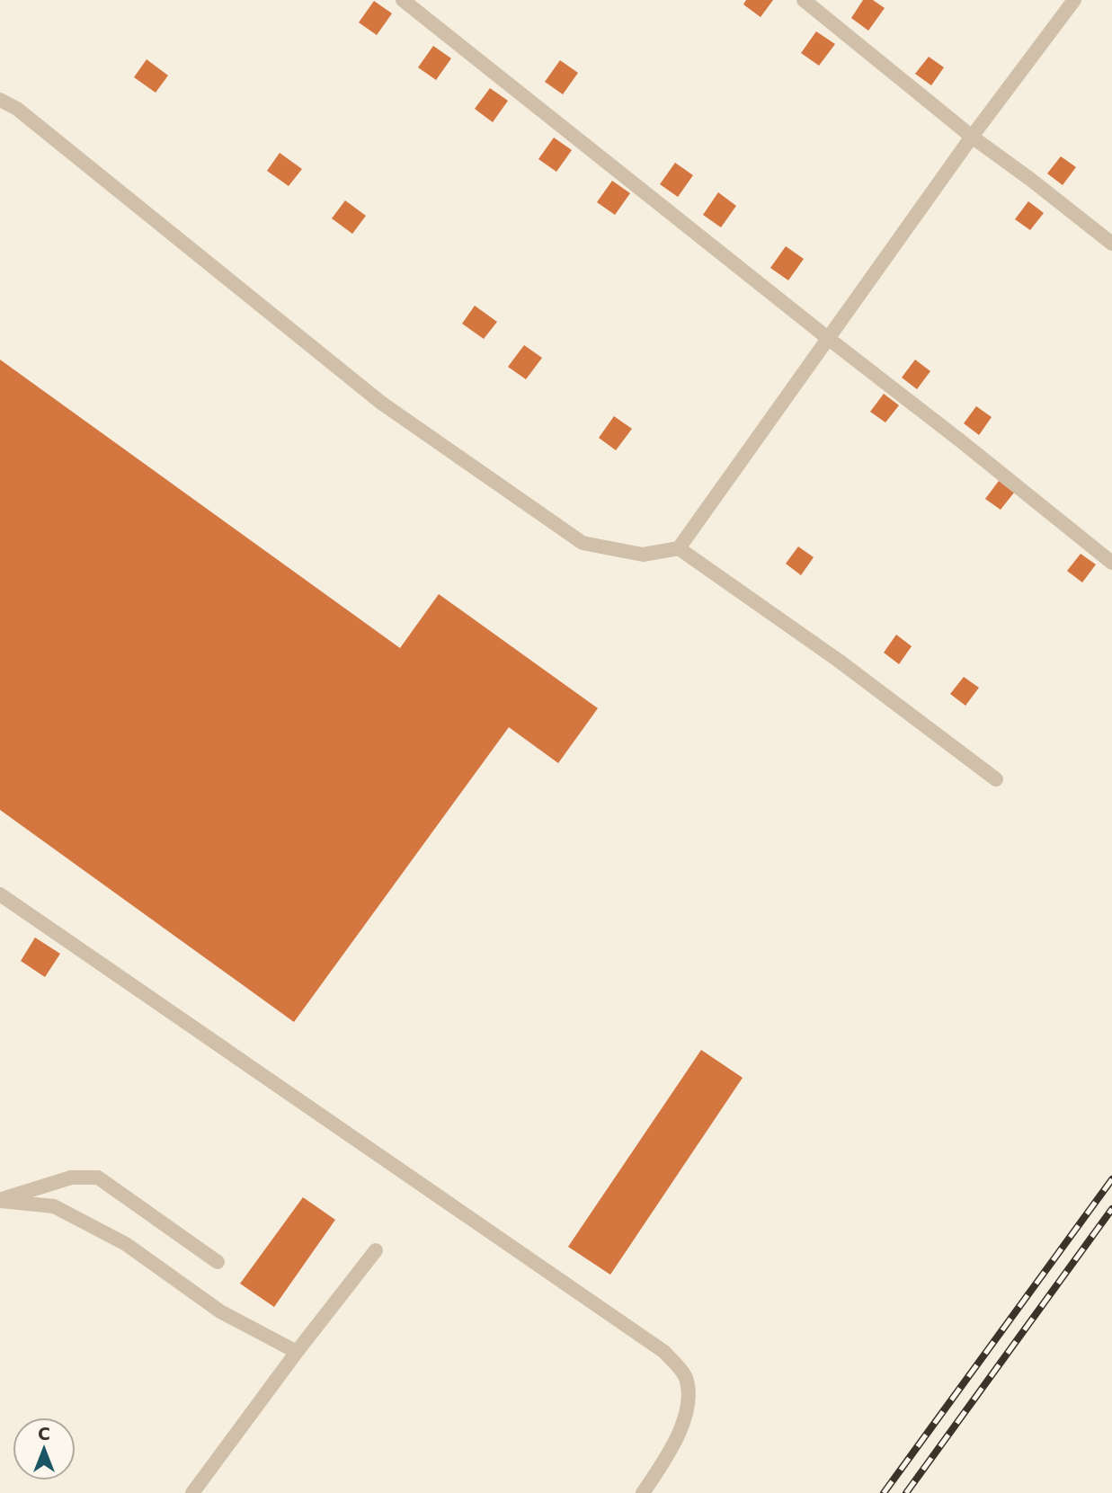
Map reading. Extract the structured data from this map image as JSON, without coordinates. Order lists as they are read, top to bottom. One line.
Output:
{"north":"top"}
